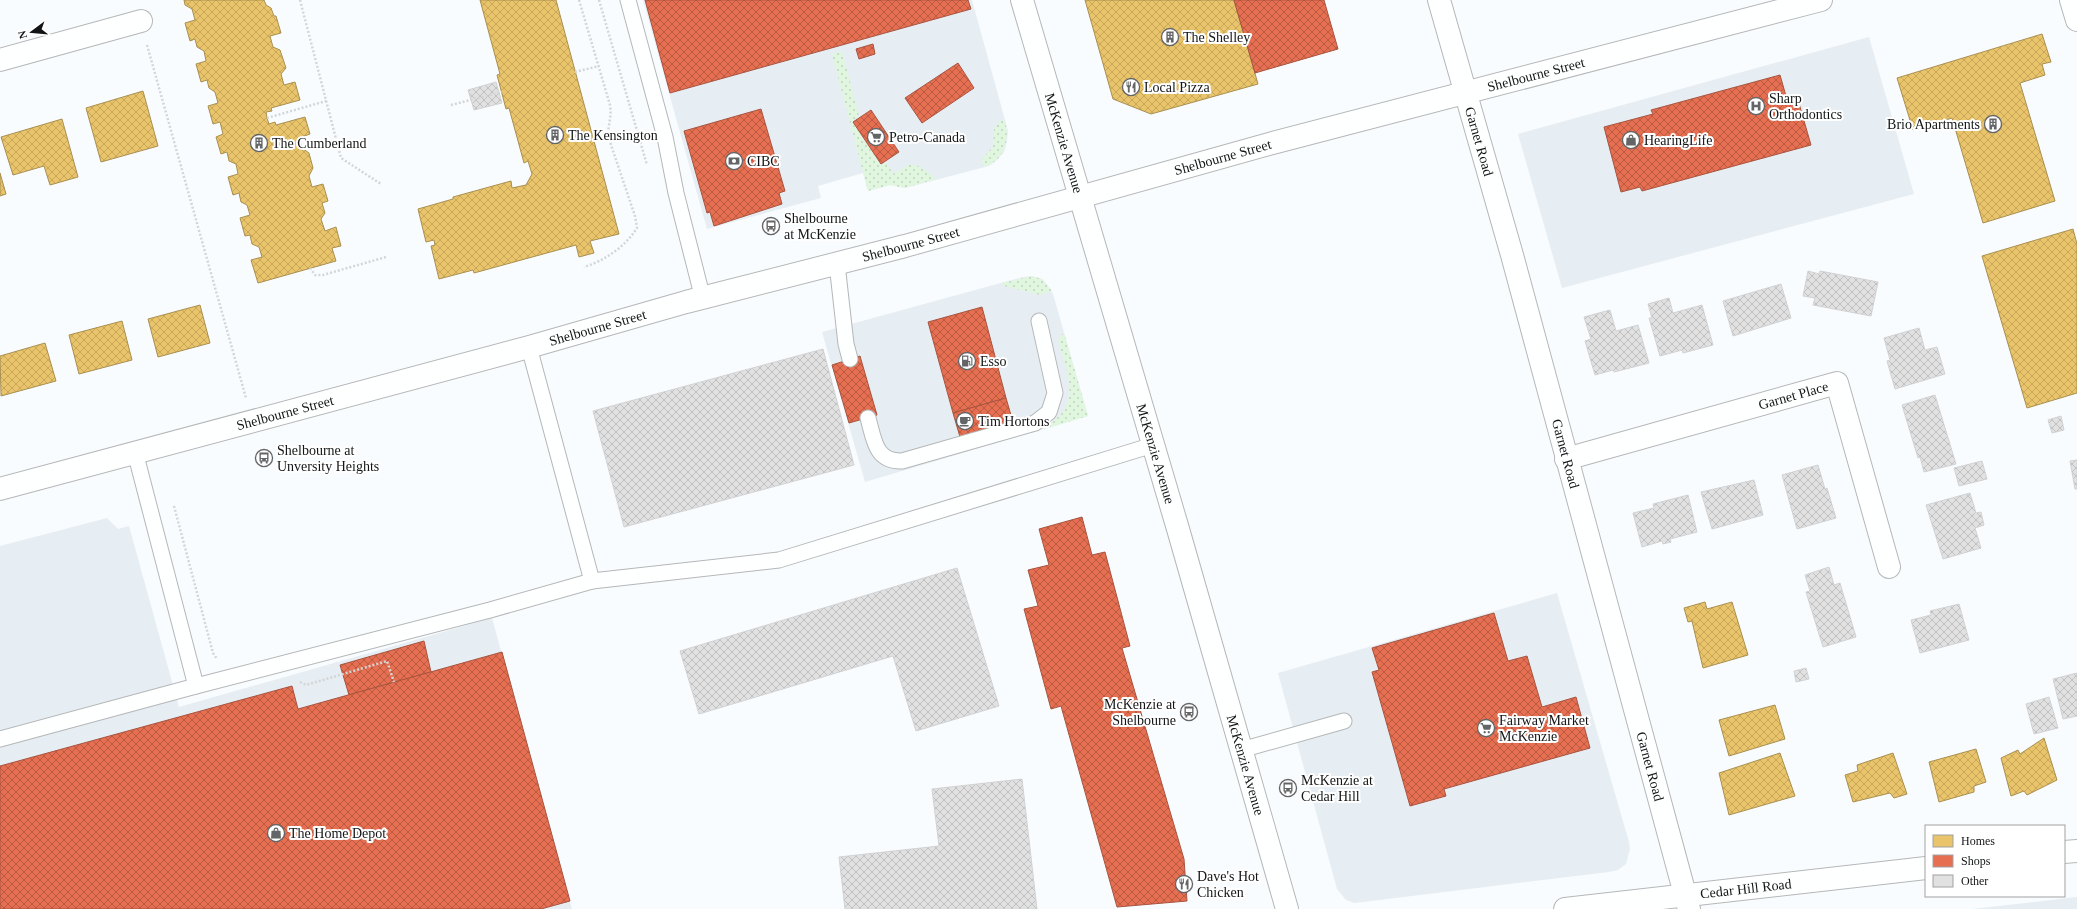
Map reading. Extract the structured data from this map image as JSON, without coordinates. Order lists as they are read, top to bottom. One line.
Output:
{"streets":{"main road":["Shelbourne Street","Garnet Road","McKenzie Avenue","Garnet Place","Cedar Hill Road"]},"crossings":[["Shelbourne Street","Garnet Road"],["Shelbourne Street","McKenzie Avenue"],["Garnet Road","Garnet Place"],["Garnet Road","Cedar Hill Road"]],"places":{"building":["The Shelley","Brio Apartments","The Kensington","The Cumberland"],"restaurant":["Local Pizza","Dave's Hot Chicken"],"hospital":["Sharp Orthodontics"],"supermarket":["Petro-Canada","Fairway Market McKenzie"],"shop":["HearingLife","The Home Depot"],"bank":["CIBC"],"bus stop":["Shelbourne at McKenzie","Shelbourne at Unversity Heights","McKenzie at Shelbourne","McKenzie at Cedar Hill"],"fuel station":["Esso"],"cafe":["Tim Hortons"]},"legend":["Homes","Shops","Other"],"north":"left"}
